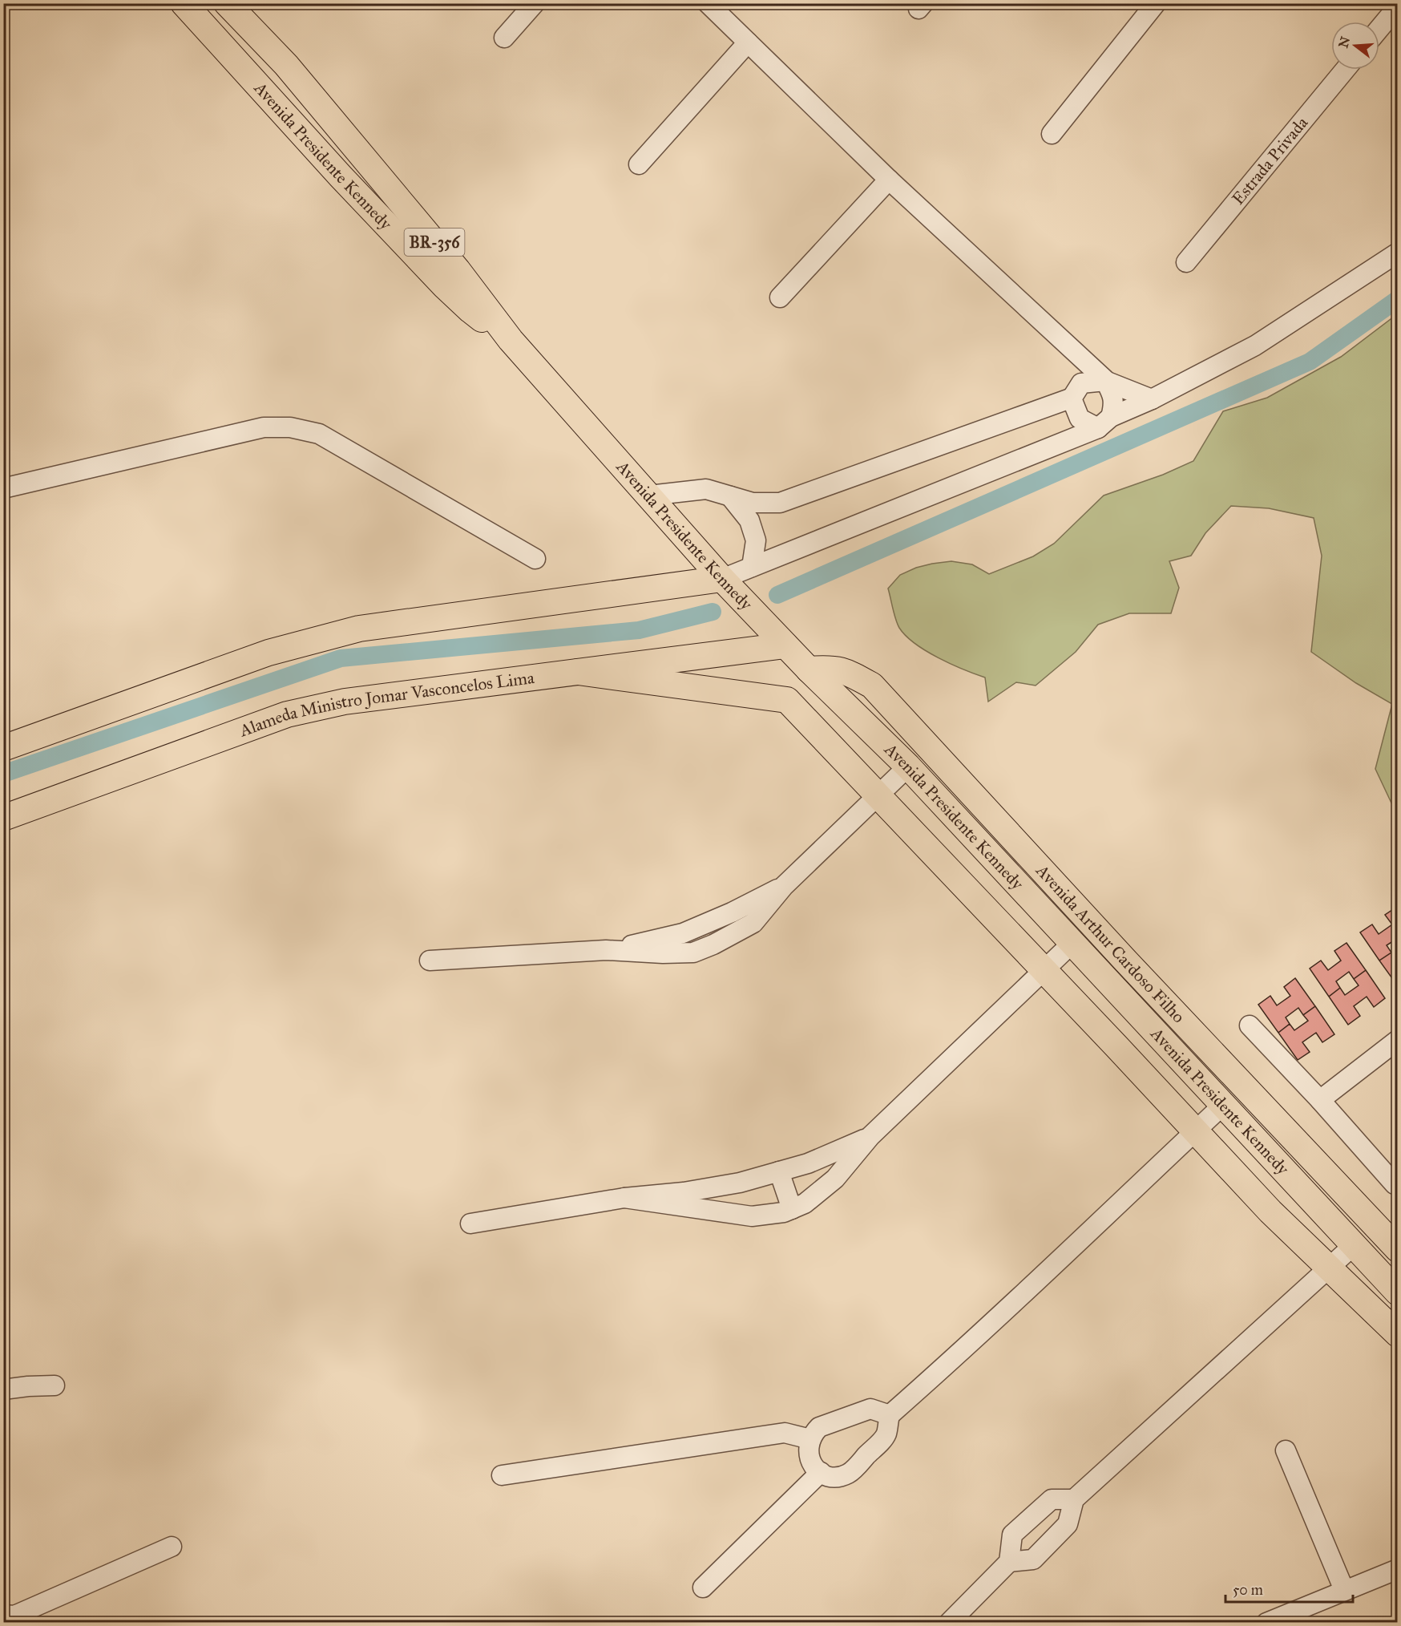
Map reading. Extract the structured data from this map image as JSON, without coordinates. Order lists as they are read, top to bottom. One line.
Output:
{"streets":{"main road":["Avenida Presidente Kennedy","BR-356","Alameda Ministro Jomar Vasconcelos Lima","Avenida Arthur Cardoso Filho"],"street":["Estrada Privada"]},"crossings":[["Avenida Presidente Kennedy","Alameda Ministro Jomar Vasconcelos Lima"],["Avenida Presidente Kennedy","Avenida Arthur Cardoso Filho"]],"scale_bar":"50 m","north":"left"}
